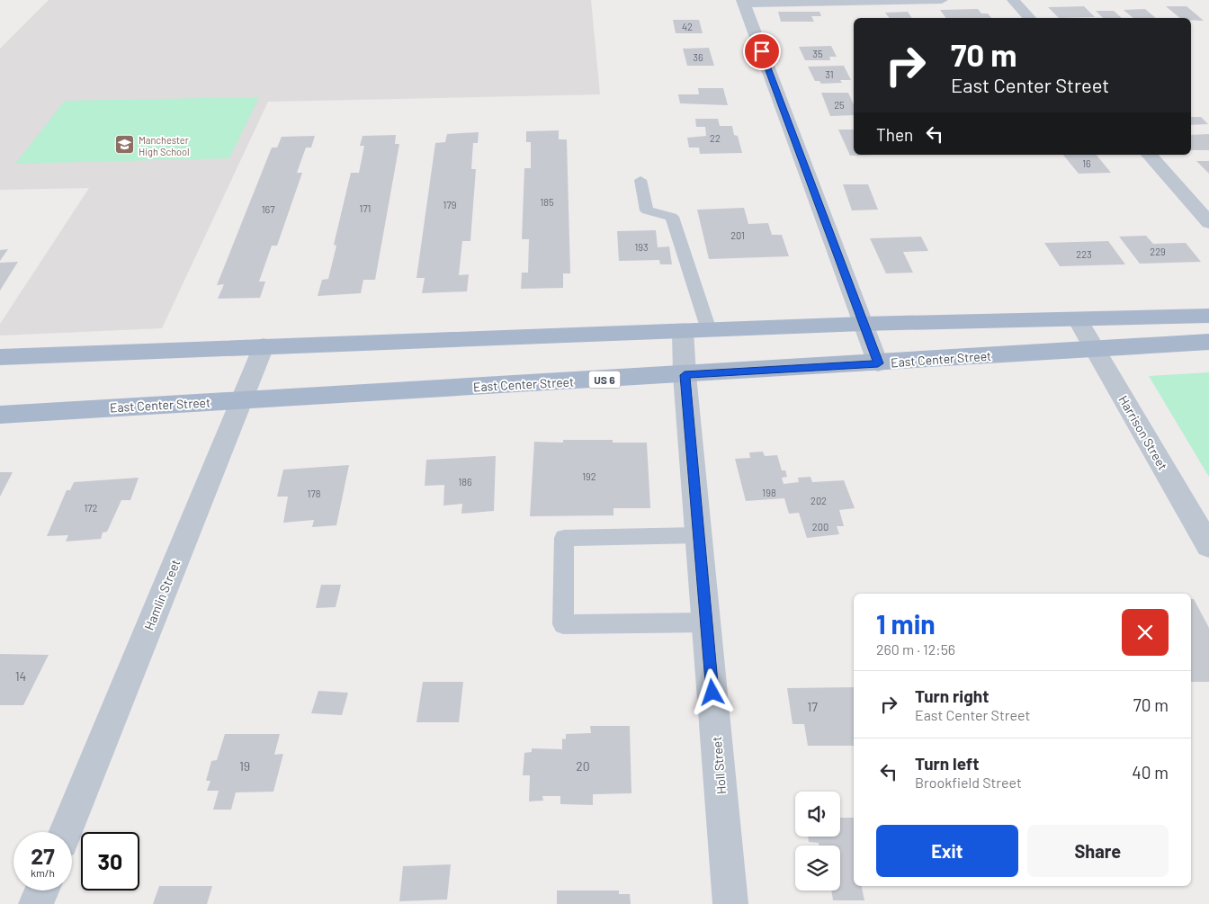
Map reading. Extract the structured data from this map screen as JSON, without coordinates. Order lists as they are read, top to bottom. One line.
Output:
{"streets":{"main road":["East Center Street","US 6"],"street":["Harrison Street","Hamlin Street","Holl Street"]},"crossings":[["East Center Street","Harrison Street"],["East Center Street","Hamlin Street"],["East Center Street","Holl Street"]],"places":{"school or university":["Manchester High School"]},"house_numbers":["42","35","36","31","25","22","16","185","179","171","167","201","193","229","223","192","186","198","178","202","172","200","14","17","19","20"],"page":{"turn":["70 m","East Center Street"],"then":"Then","heading":["1 min","260 m · 12:56"],"list":[{"name":"Turn right","note":"East Center Street","value":"70 m"},{"name":"Turn left","note":"Brookfield Street","value":"40 m"}],"buttons":["Exit","Share"],"speed":"27 km/h","limit":"30"}}
